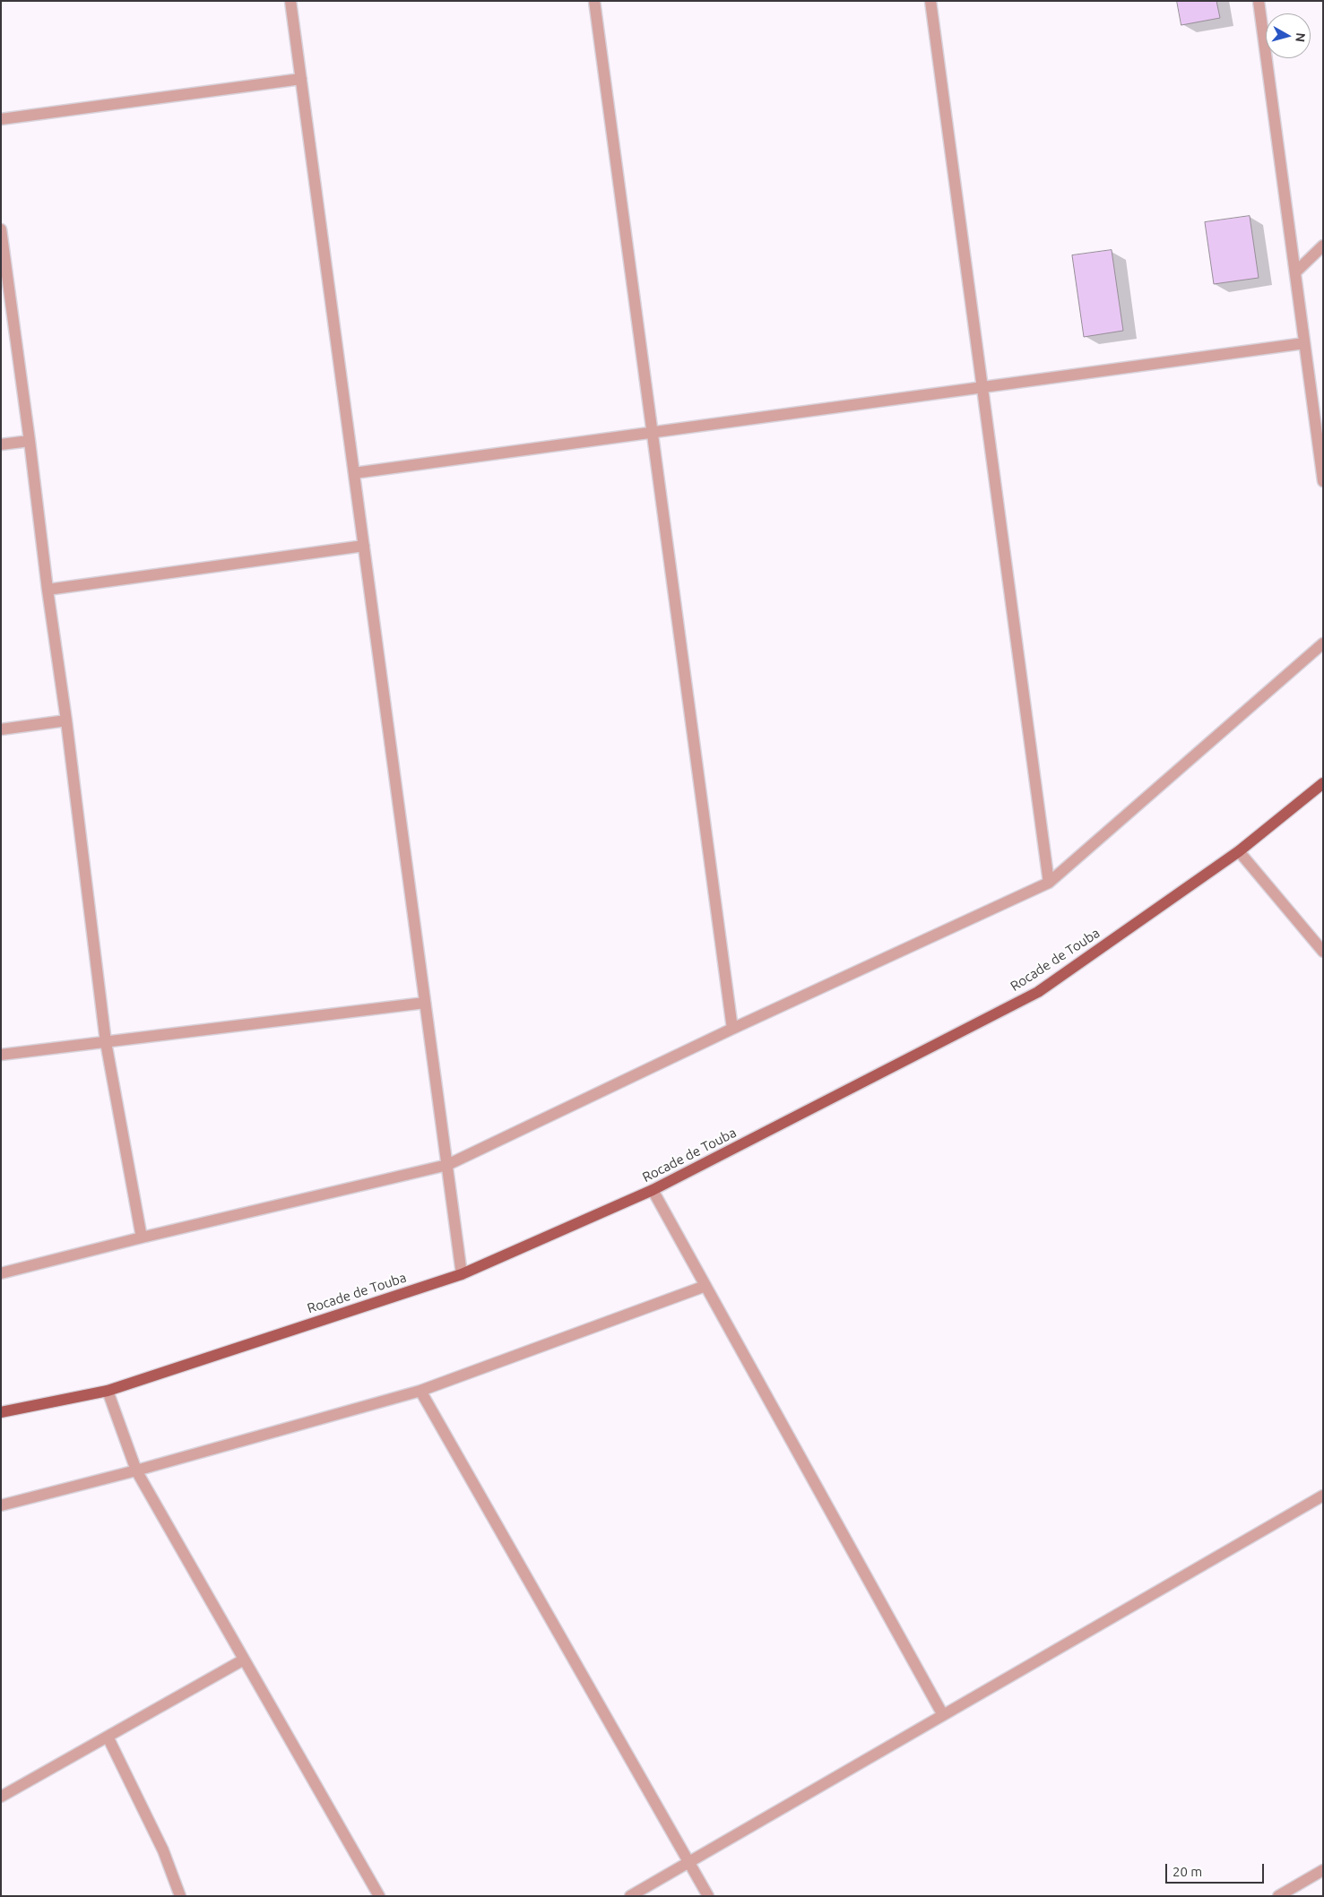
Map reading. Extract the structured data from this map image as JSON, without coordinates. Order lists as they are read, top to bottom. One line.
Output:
{"streets":{"main road":["Rocade de Touba"]},"scale_bar":"20 m","north":"right"}
